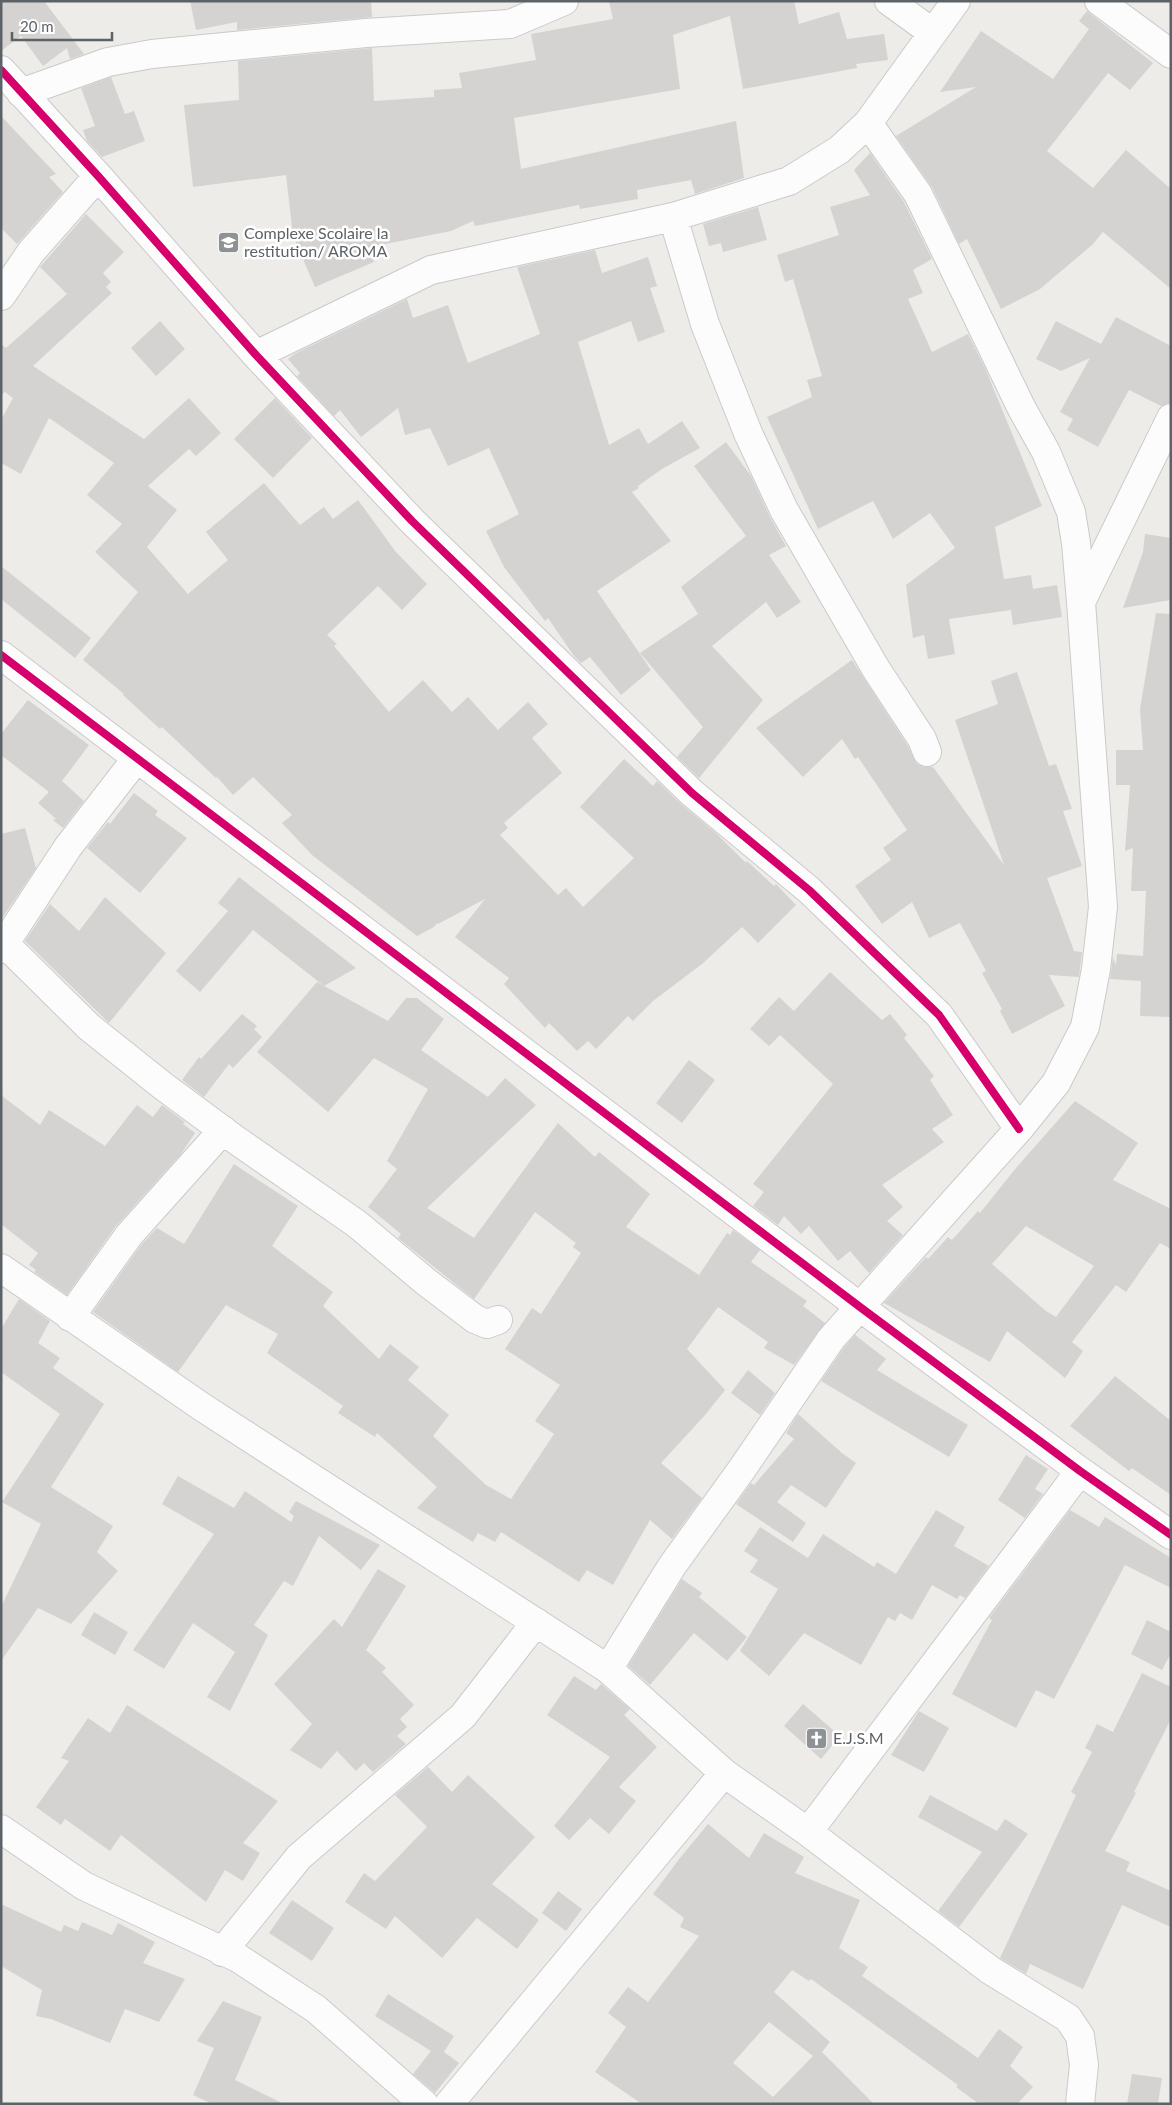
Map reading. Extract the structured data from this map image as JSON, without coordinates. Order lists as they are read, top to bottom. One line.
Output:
{"places":{"school or university":["Complexe Scolaire la restitution/ AROMA"],"church":["E.J.S.M"]},"scale_bar":"20 m"}
